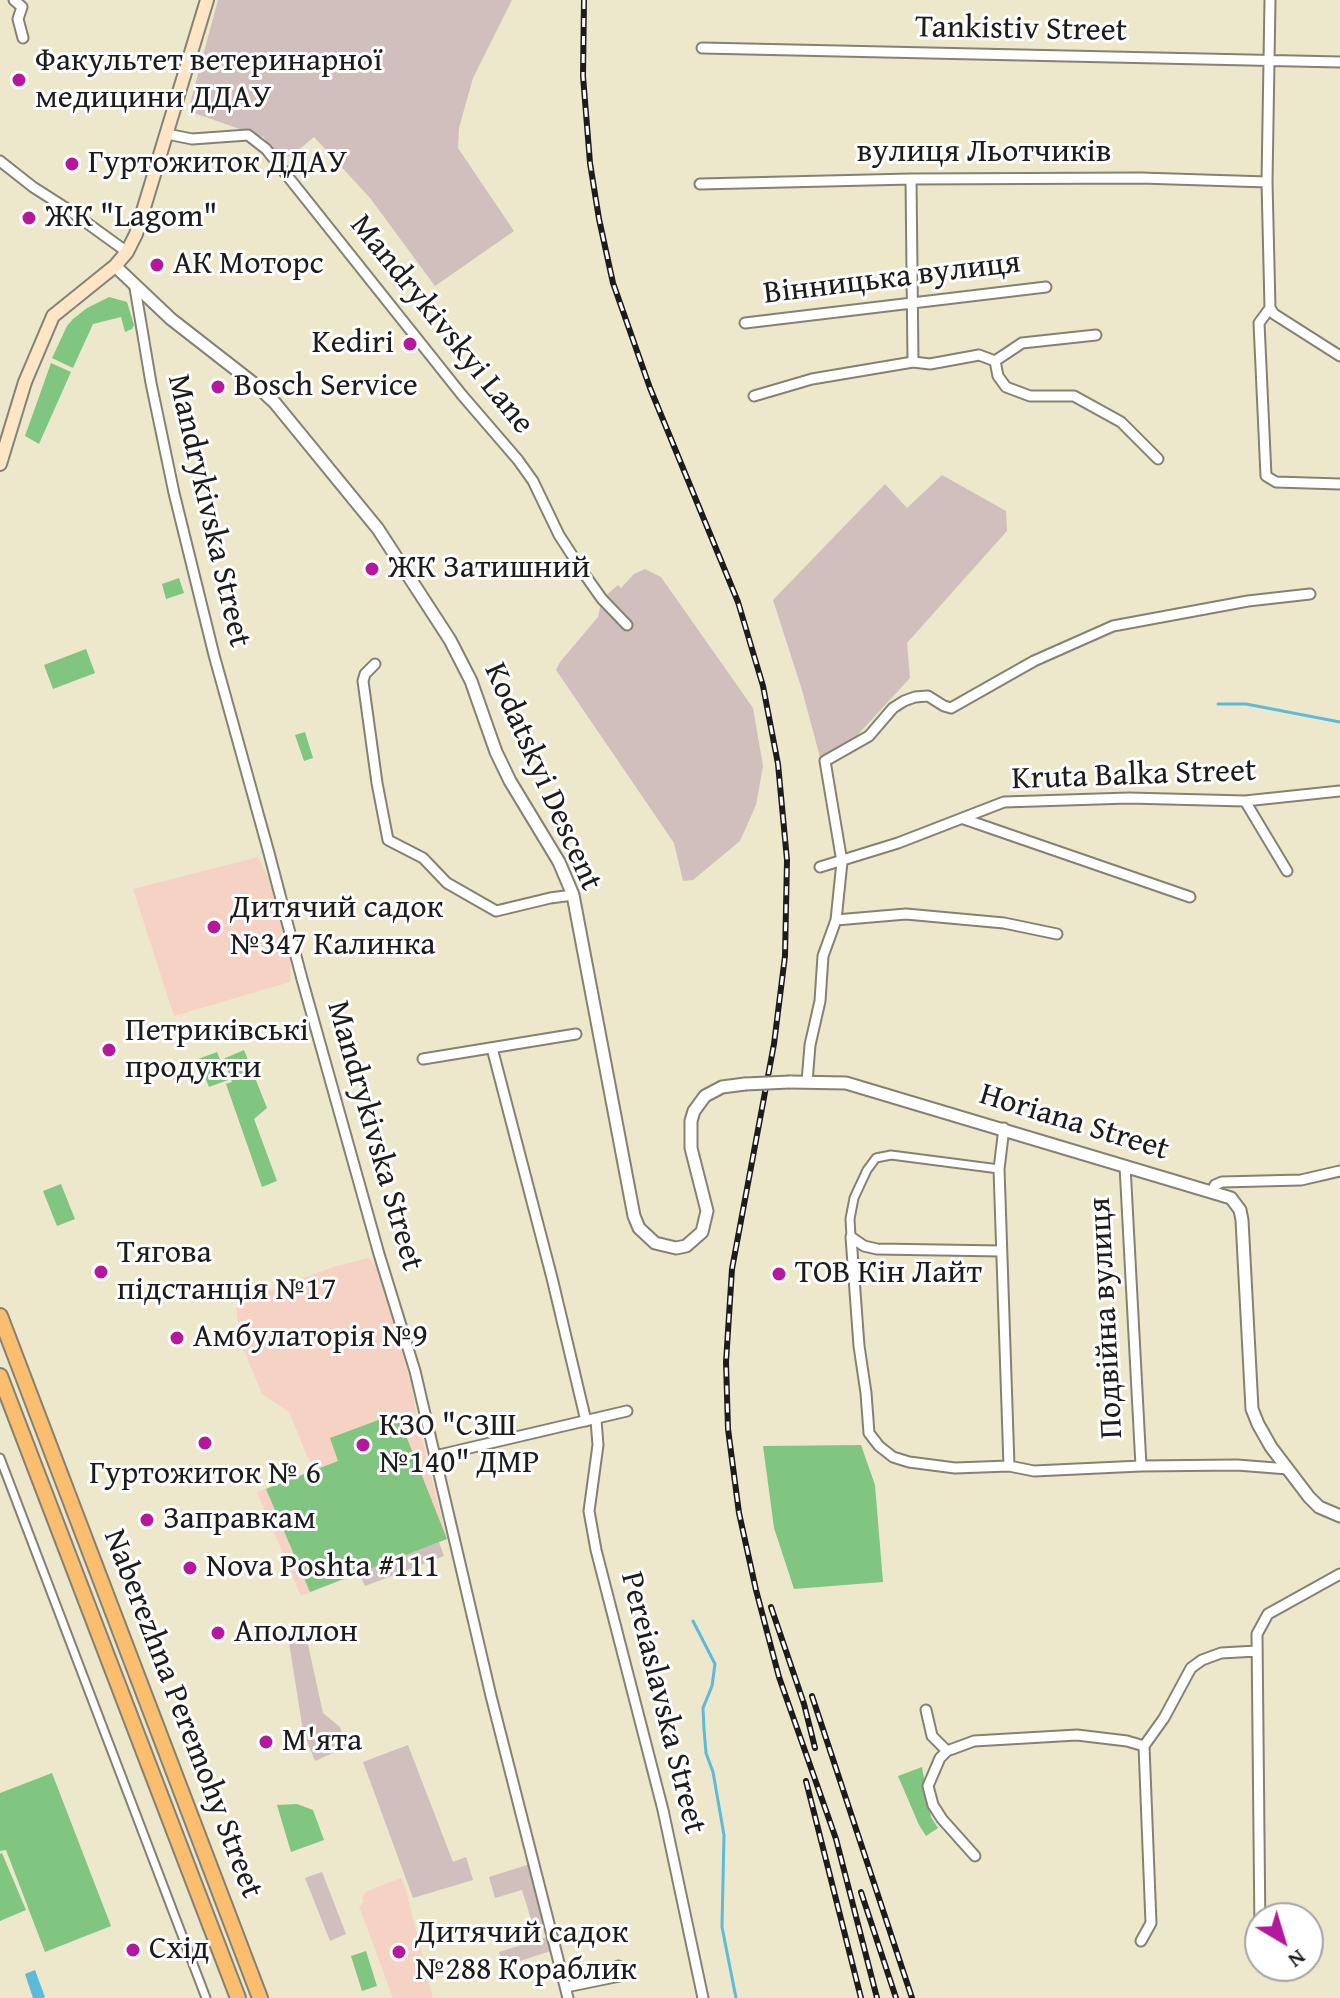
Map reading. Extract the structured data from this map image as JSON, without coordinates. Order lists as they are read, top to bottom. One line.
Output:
{"streets":{"main road":["Naberezhna Peremohy Street"],"street":["Tankistiv Street","вулиця Льотчиків","Вінницька вулиця","Mandrykivskyi Lane","Mandrykivska Street","Kruta Balka Street","Kodatskyi Descent","Horiana Street","Подвійна вулиця","Pereiaslavska Street"]},"crossings":[["Mandrykivska Street","Kodatskyi Descent"],["Kodatskyi Descent","Horiana Street"],["Horiana Street","Подвійна вулиця"]],"places":["Факультет ветеринарної медицини ДДАУ","Гуртожиток ДДАУ","ЖК \"Lagom\"","АК Моторс","Kediri","Bosch Service","ЖК Затишний","Дитячий садок №347 Калинка","Петриківські продукти","Тягова пiдстанцiя №17","ТОВ Кін Лайт","Амбулаторія №9","Гуртожиток № 6","КЗО \"СЗШ №140\" ДМР","Заправкам","Nova Poshta #111","Аполлон","М'ята","Схід","Дитячий садок №288 Кораблик"],"north":"bottom right"}
